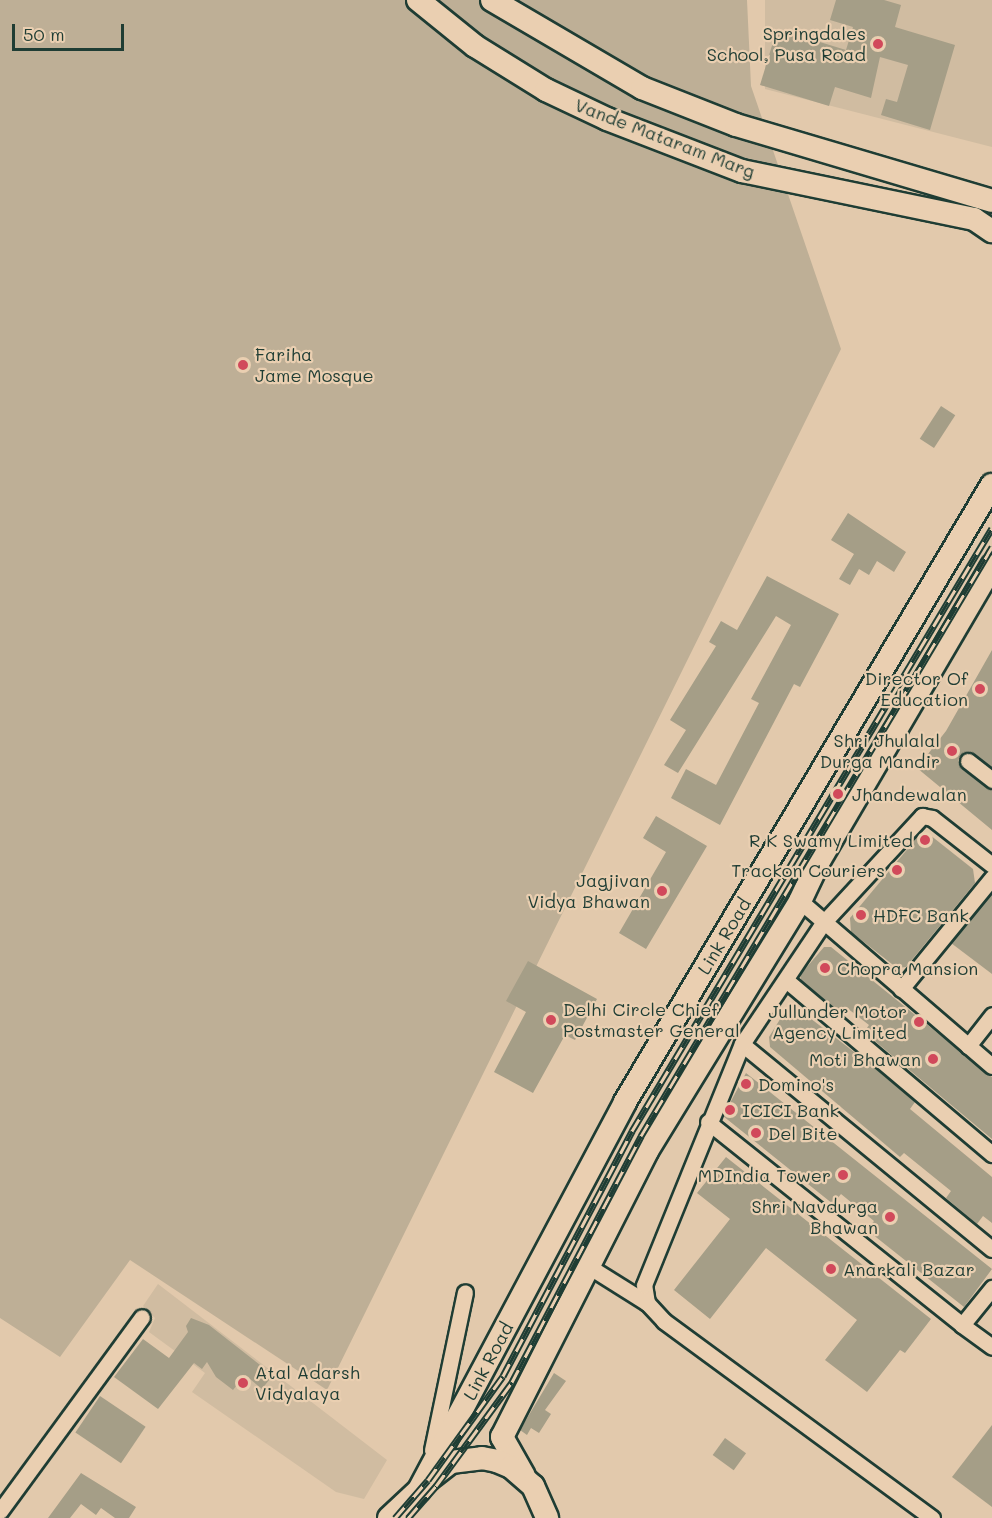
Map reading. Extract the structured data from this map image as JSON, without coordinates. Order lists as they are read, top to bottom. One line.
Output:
{"streets":{"main road":["Vande Mataram Marg","Link Road"]},"places":["Springdales School, Pusa Road","Fariha Jame Mosque","Director Of Education","Shri Jhulalal Durga Mandir","Jhandewalan","R K Swamy Limited","Trackon Couriers","Jagjivan Vidya Bhawan","HDFC Bank","Chopra Mansion","Delhi Circle Chief Postmaster General","Jullunder Motor Agency Limited","Moti Bhawan","Domino's","ICICI Bank","Del Bite","MDIndia Tower","Shri Navdurga Bhawan","Anarkali Bazar","Atal Adarsh Vidyalaya"],"scale_bar":"50 m"}
